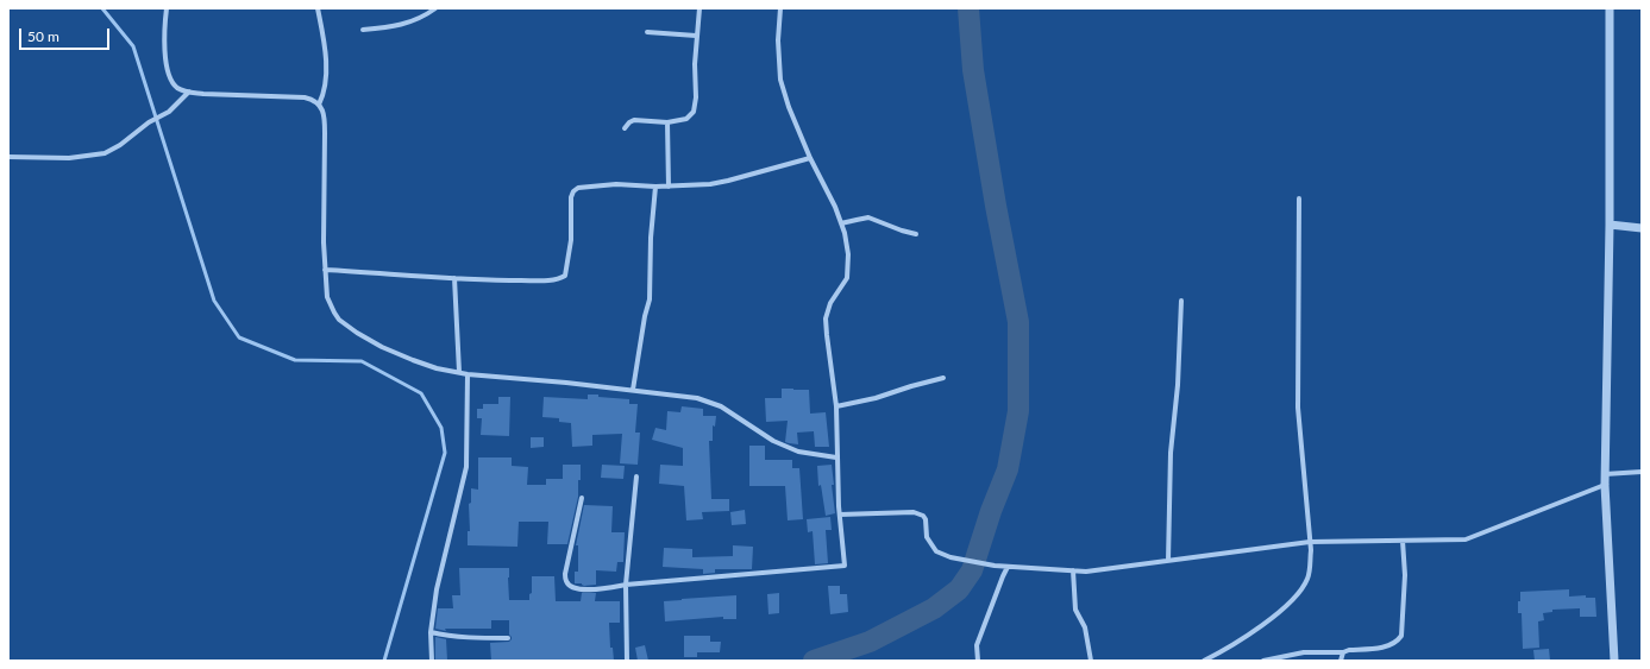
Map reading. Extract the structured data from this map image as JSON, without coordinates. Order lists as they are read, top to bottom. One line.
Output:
{"scale_bar":"50 m"}
